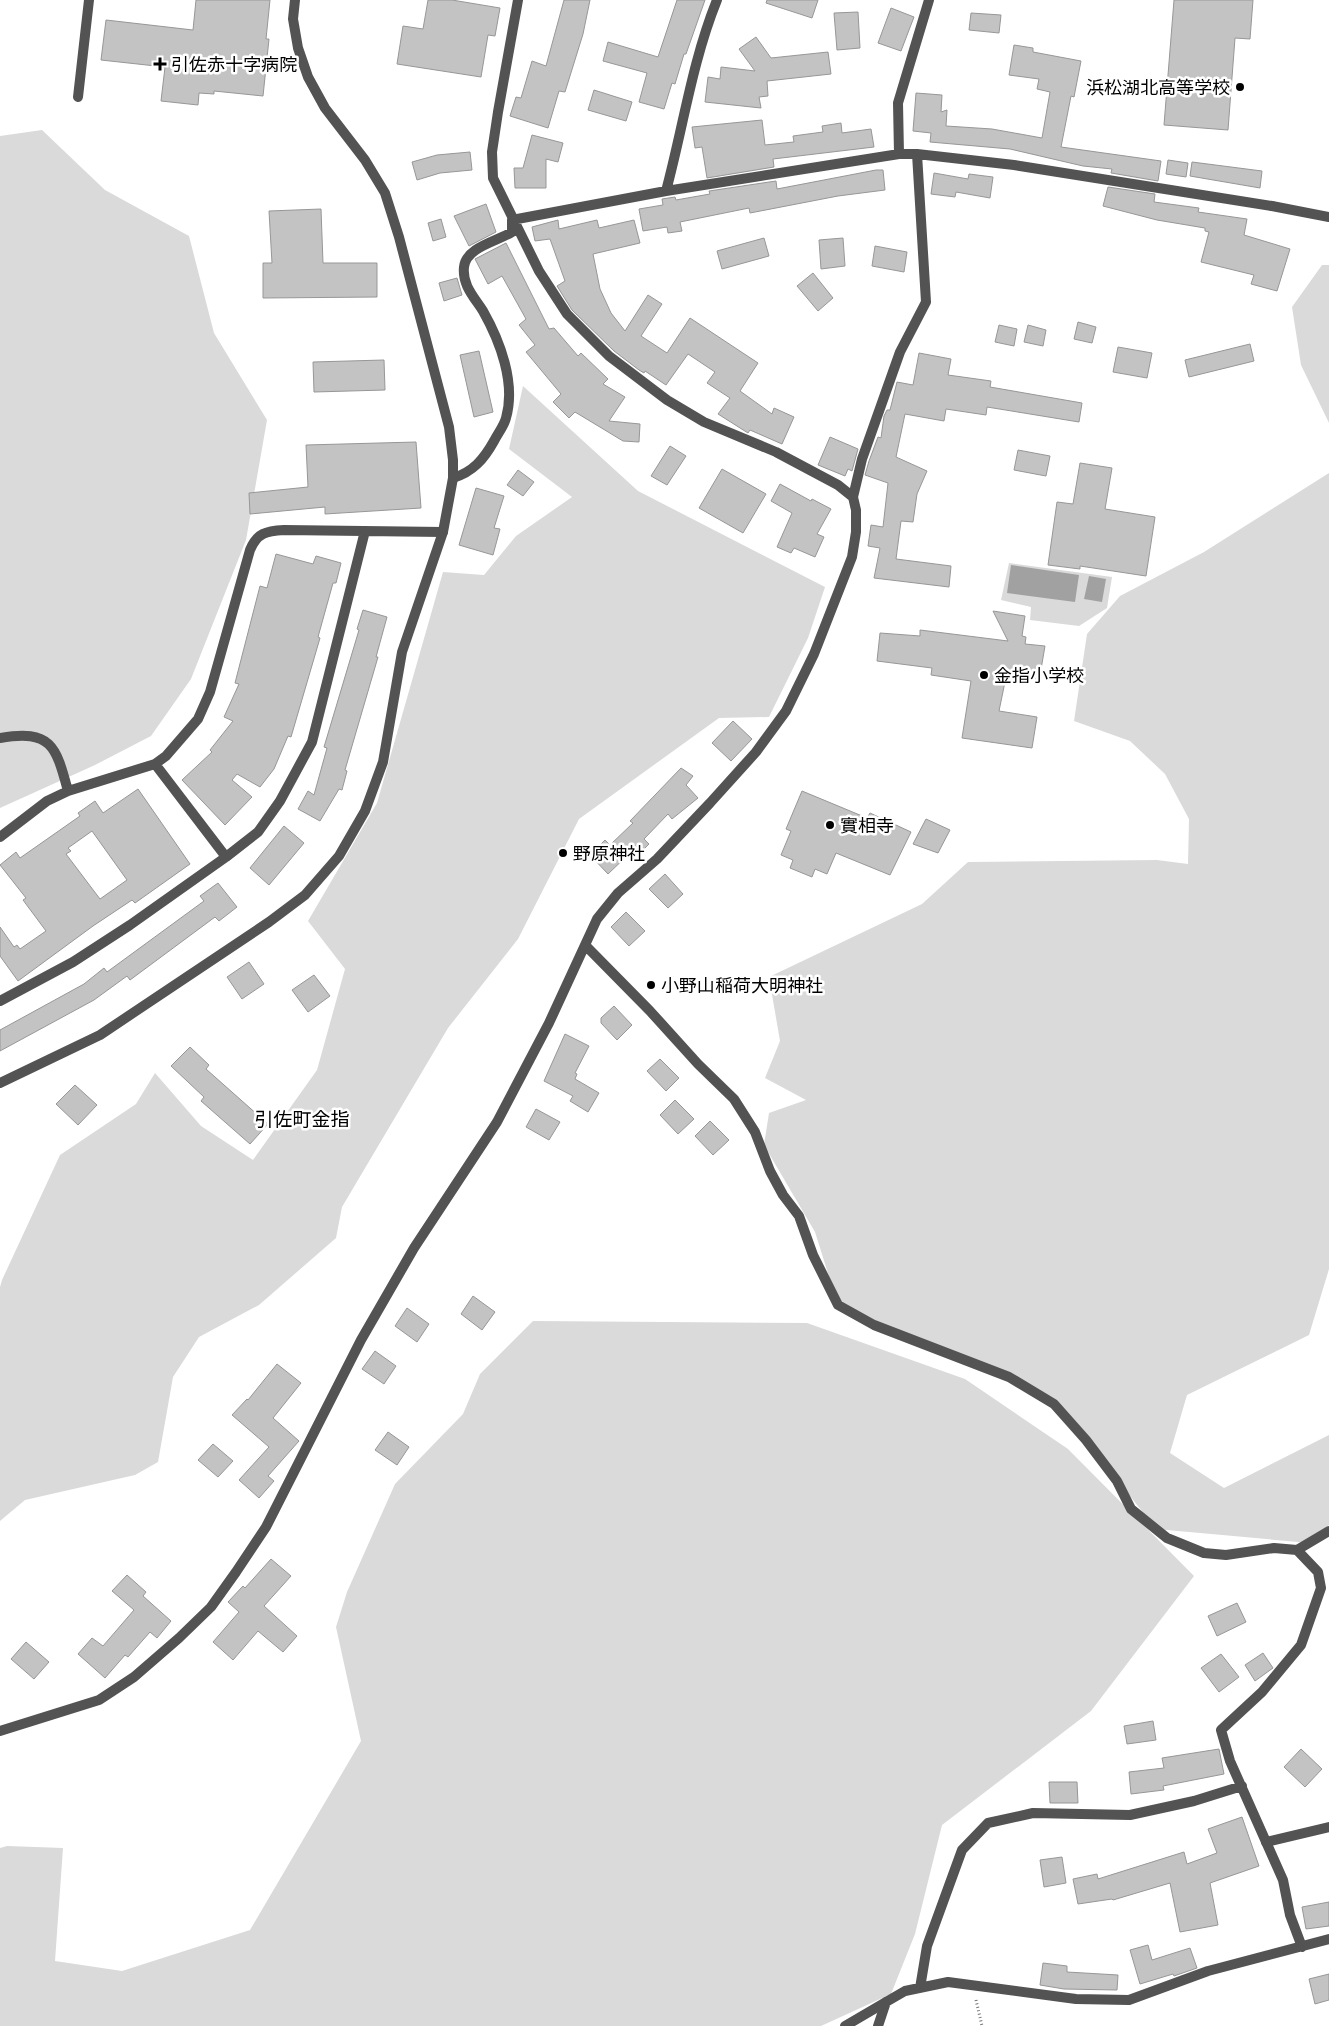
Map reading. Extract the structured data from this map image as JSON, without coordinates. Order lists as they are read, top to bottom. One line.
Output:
{"districts":["引佐町金指"],"places":{"health":["引佐赤十字病院"],"other":["浜松湖北高等学校","金指小学校","實相寺","野原神社","小野山稲荷大明神社"]}}
